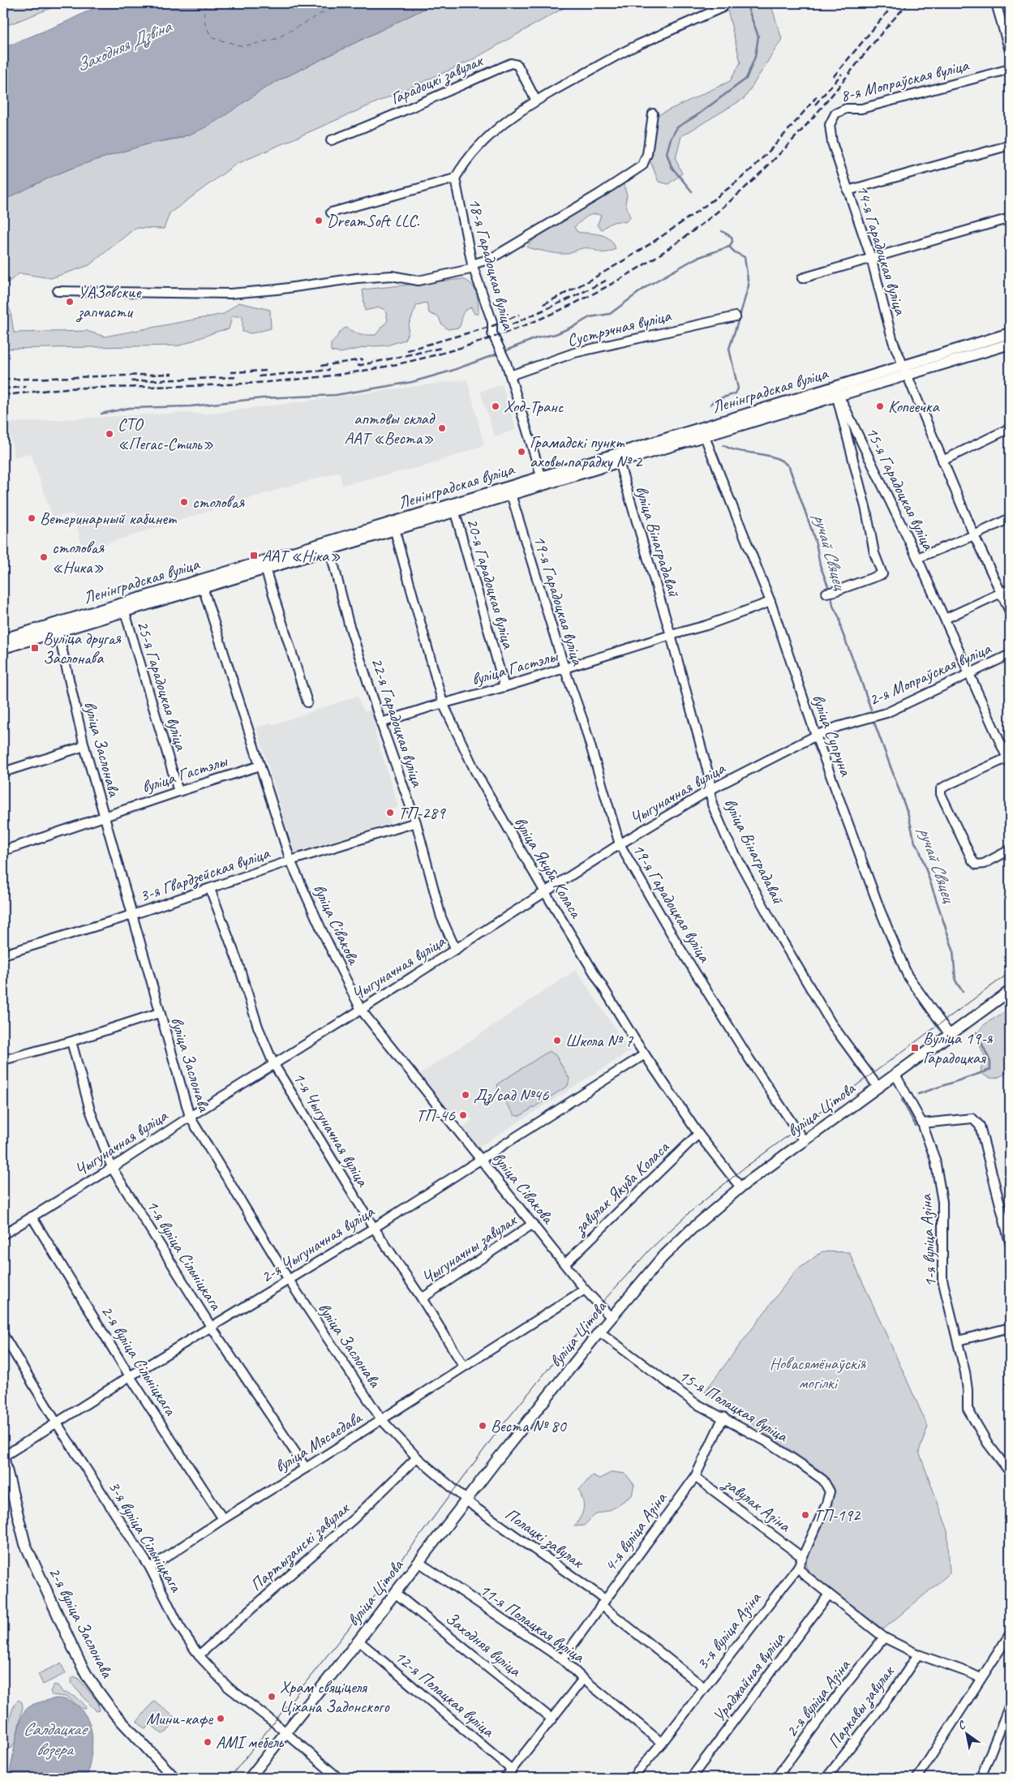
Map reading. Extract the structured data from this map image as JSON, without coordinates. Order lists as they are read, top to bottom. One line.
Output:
{"streets":{"main road":["Ленінградская вуліца","вуліца Цітова","2-я вуліца Заслонава"],"street":["Гарадоцкі завулак","8-я Мопраўская вуліца","14-я Гарадоцкая вуліца","18-я Гарадоцкая вуліца","Сустрэчная вуліца","15-я Гарадоцкая вуліца","вуліца Вінаградавай","20-я Гарадоцкая вуліца","19-я Гарадоцкая вуліца","вуліца Гастэлы","2-я Мопраўская вуліца","25-я Гарадоцкая вуліца","22-я Гарадоцкая вуліца","вуліца Супруна","вуліца Заслонава","Чыгуначная вуліца","вуліца Якуба Коласа","3-я Гвардзейская вуліца","вуліца Сівакова","1-я Чыгуначная вуліца","завулак Якуба Коласа","1-я вуліца Азіна","2-я Чыгуначная вуліца","Чыгуначны завулак","1-я вуліца Сільніцкага","2-я вуліца Сільніцкага","15-я Полацкая вуліца","вуліца Мясаедава","завулак Азіна","4-я вуліца Азіна","3-я вуліца Сільніцкага","Полацкі завулак","Партызанскі завулак","11-я Полацкая вуліца","3-я вуліца Азіна","Заходняя вуліца","Ураджайная вуліца","12-я Полацкая вуліца","2-я вуліца Азіна","Паркавы завулак"]},"crossings":[["8-я Мопраўская вуліца","14-я Гарадоцкая вуліца"],["14-я Гарадоцкая вуліца","Ленінградская вуліца"],["18-я Гарадоцкая вуліца","Сустрэчная вуліца"],["18-я Гарадоцкая вуліца","Ленінградская вуліца"],["Ленінградская вуліца","15-я Гарадоцкая вуліца"],["Ленінградская вуліца","вуліца Вінаградавай"],["Ленінградская вуліца","20-я Гарадоцкая вуліца"],["Ленінградская вуліца","19-я Гарадоцкая вуліца"],["Ленінградская вуліца","25-я Гарадоцкая вуліца"],["Ленінградская вуліца","22-я Гарадоцкая вуліца"],["Ленінградская вуліца","вуліца Супруна"],["Ленінградская вуліца","вуліца Заслонава"],["Ленінградская вуліца","вуліца Якуба Коласа"],["Ленінградская вуліца","вуліца Сівакова"],["15-я Гарадоцкая вуліца","2-я Мопраўская вуліца"],["вуліца Вінаградавай","вуліца Гастэлы"],["вуліца Вінаградавай","Чыгуначная вуліца"],["вуліца Вінаградавай","вуліца Цітова"],["20-я Гарадоцкая вуліца","вуліца Гастэлы"],["19-я Гарадоцкая вуліца","вуліца Гастэлы"],["19-я Гарадоцкая вуліца","Чыгуначная вуліца"],["19-я Гарадоцкая вуліца","вуліца Цітова"],["вуліца Гастэлы","25-я Гарадоцкая вуліца"],["вуліца Гастэлы","22-я Гарадоцкая вуліца"],["вуліца Гастэлы","вуліца Супруна"],["вуліца Гастэлы","вуліца Заслонава"],["вуліца Гастэлы","вуліца Якуба Коласа"],["вуліца Гастэлы","вуліца Сівакова"],["2-я Мопраўская вуліца","вуліца Супруна"],["2-я Мопраўская вуліца","Чыгуначная вуліца"],["22-я Гарадоцкая вуліца","Чыгуначная вуліца"],["22-я Гарадоцкая вуліца","3-я Гвардзейская вуліца"],["вуліца Супруна","Чыгуначная вуліца"],["вуліца Супруна","вуліца Цітова"],["вуліца Заслонава","Чыгуначная вуліца"],["вуліца Заслонава","3-я Гвардзейская вуліца"],["вуліца Заслонава","вуліца Цітова"],["вуліца Заслонава","2-я Чыгуначная вуліца"],["вуліца Заслонава","вуліца Мясаедава"],["вуліца Заслонава","Полацкі завулак"],["вуліца Заслонава","Партызанскі завулак"],["Чыгуначная вуліца","вуліца Якуба Коласа"],["Чыгуначная вуліца","вуліца Сівакова"],["Чыгуначная вуліца","1-я Чыгуначная вуліца"],["Чыгуначная вуліца","1-я вуліца Сільніцкага"],["Чыгуначная вуліца","2-я вуліца Сільніцкага"],["вуліца Якуба Коласа","вуліца Цітова"],["вуліца Якуба Коласа","завулак Якуба Коласа"],["вуліца Якуба Коласа","2-я Чыгуначная вуліца"],["3-я Гвардзейская вуліца","вуліца Сівакова"],["3-я Гвардзейская вуліца","1-я Чыгуначная вуліца"],["вуліца Сівакова","вуліца Цітова"],["вуліца Сівакова","завулак Якуба Коласа"],["вуліца Сівакова","2-я Чыгуначная вуліца"],["вуліца Сівакова","Чыгуначны завулак"],["вуліца Сівакова","вуліца Мясаедава"],["вуліца Цітова","1-я вуліца Азіна"],["вуліца Цітова","15-я Полацкая вуліца"],["вуліца Цітова","3-я вуліца Сільніцкага"],["вуліца Цітова","Полацкі завулак"],["вуліца Цітова","11-я Полацкая вуліца"],["вуліца Цітова","Заходняя вуліца"],["вуліца Цітова","12-я Полацкая вуліца"],["1-я Чыгуначная вуліца","2-я Чыгуначная вуліца"],["1-я Чыгуначная вуліца","Чыгуначны завулак"],["1-я Чыгуначная вуліца","вуліца Мясаедава"],["2-я Чыгуначная вуліца","1-я вуліца Сільніцкага"],["2-я Чыгуначная вуліца","2-я вуліца Сільніцкага"],["2-я Чыгуначная вуліца","3-я вуліца Сільніцкага"],["2-я Чыгуначная вуліца","2-я вуліца Заслонава"],["1-я вуліца Сільніцкага","вуліца Мясаедава"],["2-я вуліца Сільніцкага","вуліца Мясаедава"],["15-я Полацкая вуліца","4-я вуліца Азіна"],["15-я Полацкая вуліца","3-я вуліца Азіна"],["вуліца Мясаедава","3-я вуліца Сільніцкага"],["завулак Азіна","4-я вуліца Азіна"],["завулак Азіна","3-я вуліца Азіна"],["4-я вуліца Азіна","Полацкі завулак"],["4-я вуліца Азіна","11-я Полацкая вуліца"],["3-я вуліца Сільніцкага","Партызанскі завулак"],["Полацкі завулак","3-я вуліца Азіна"],["11-я Полацкая вуліца","3-я вуліца Азіна"]],"water":["Заходняя Дзвіна","ручай Свяцец","Салдацкае возера"],"parks":["Новасямёнаўскія могілкі"],"places":{"other":["DreamSoft LLC.","УАЗовские запчасти","Ход-Транс","Копеечка","аптовы склад ААТ «Веста»","СТО «Пегас-Стиль»","Грамадскі пункт аховы парадку № 2","столовая","Ветеринарный кабинет","столовая «Ника»","ТП-289","Школа № 7","Дз/сад №46","ТП-46","Веста № 80","ТП-192","Храм свяціцеля Ціхана Задонского","Мини-кафе","AMI мебель"],"transit":["ААТ «Ніка»","Вуліца другая Заслонава","Вуліца 19-я Гарадоцкая"]},"north":"top left"}
